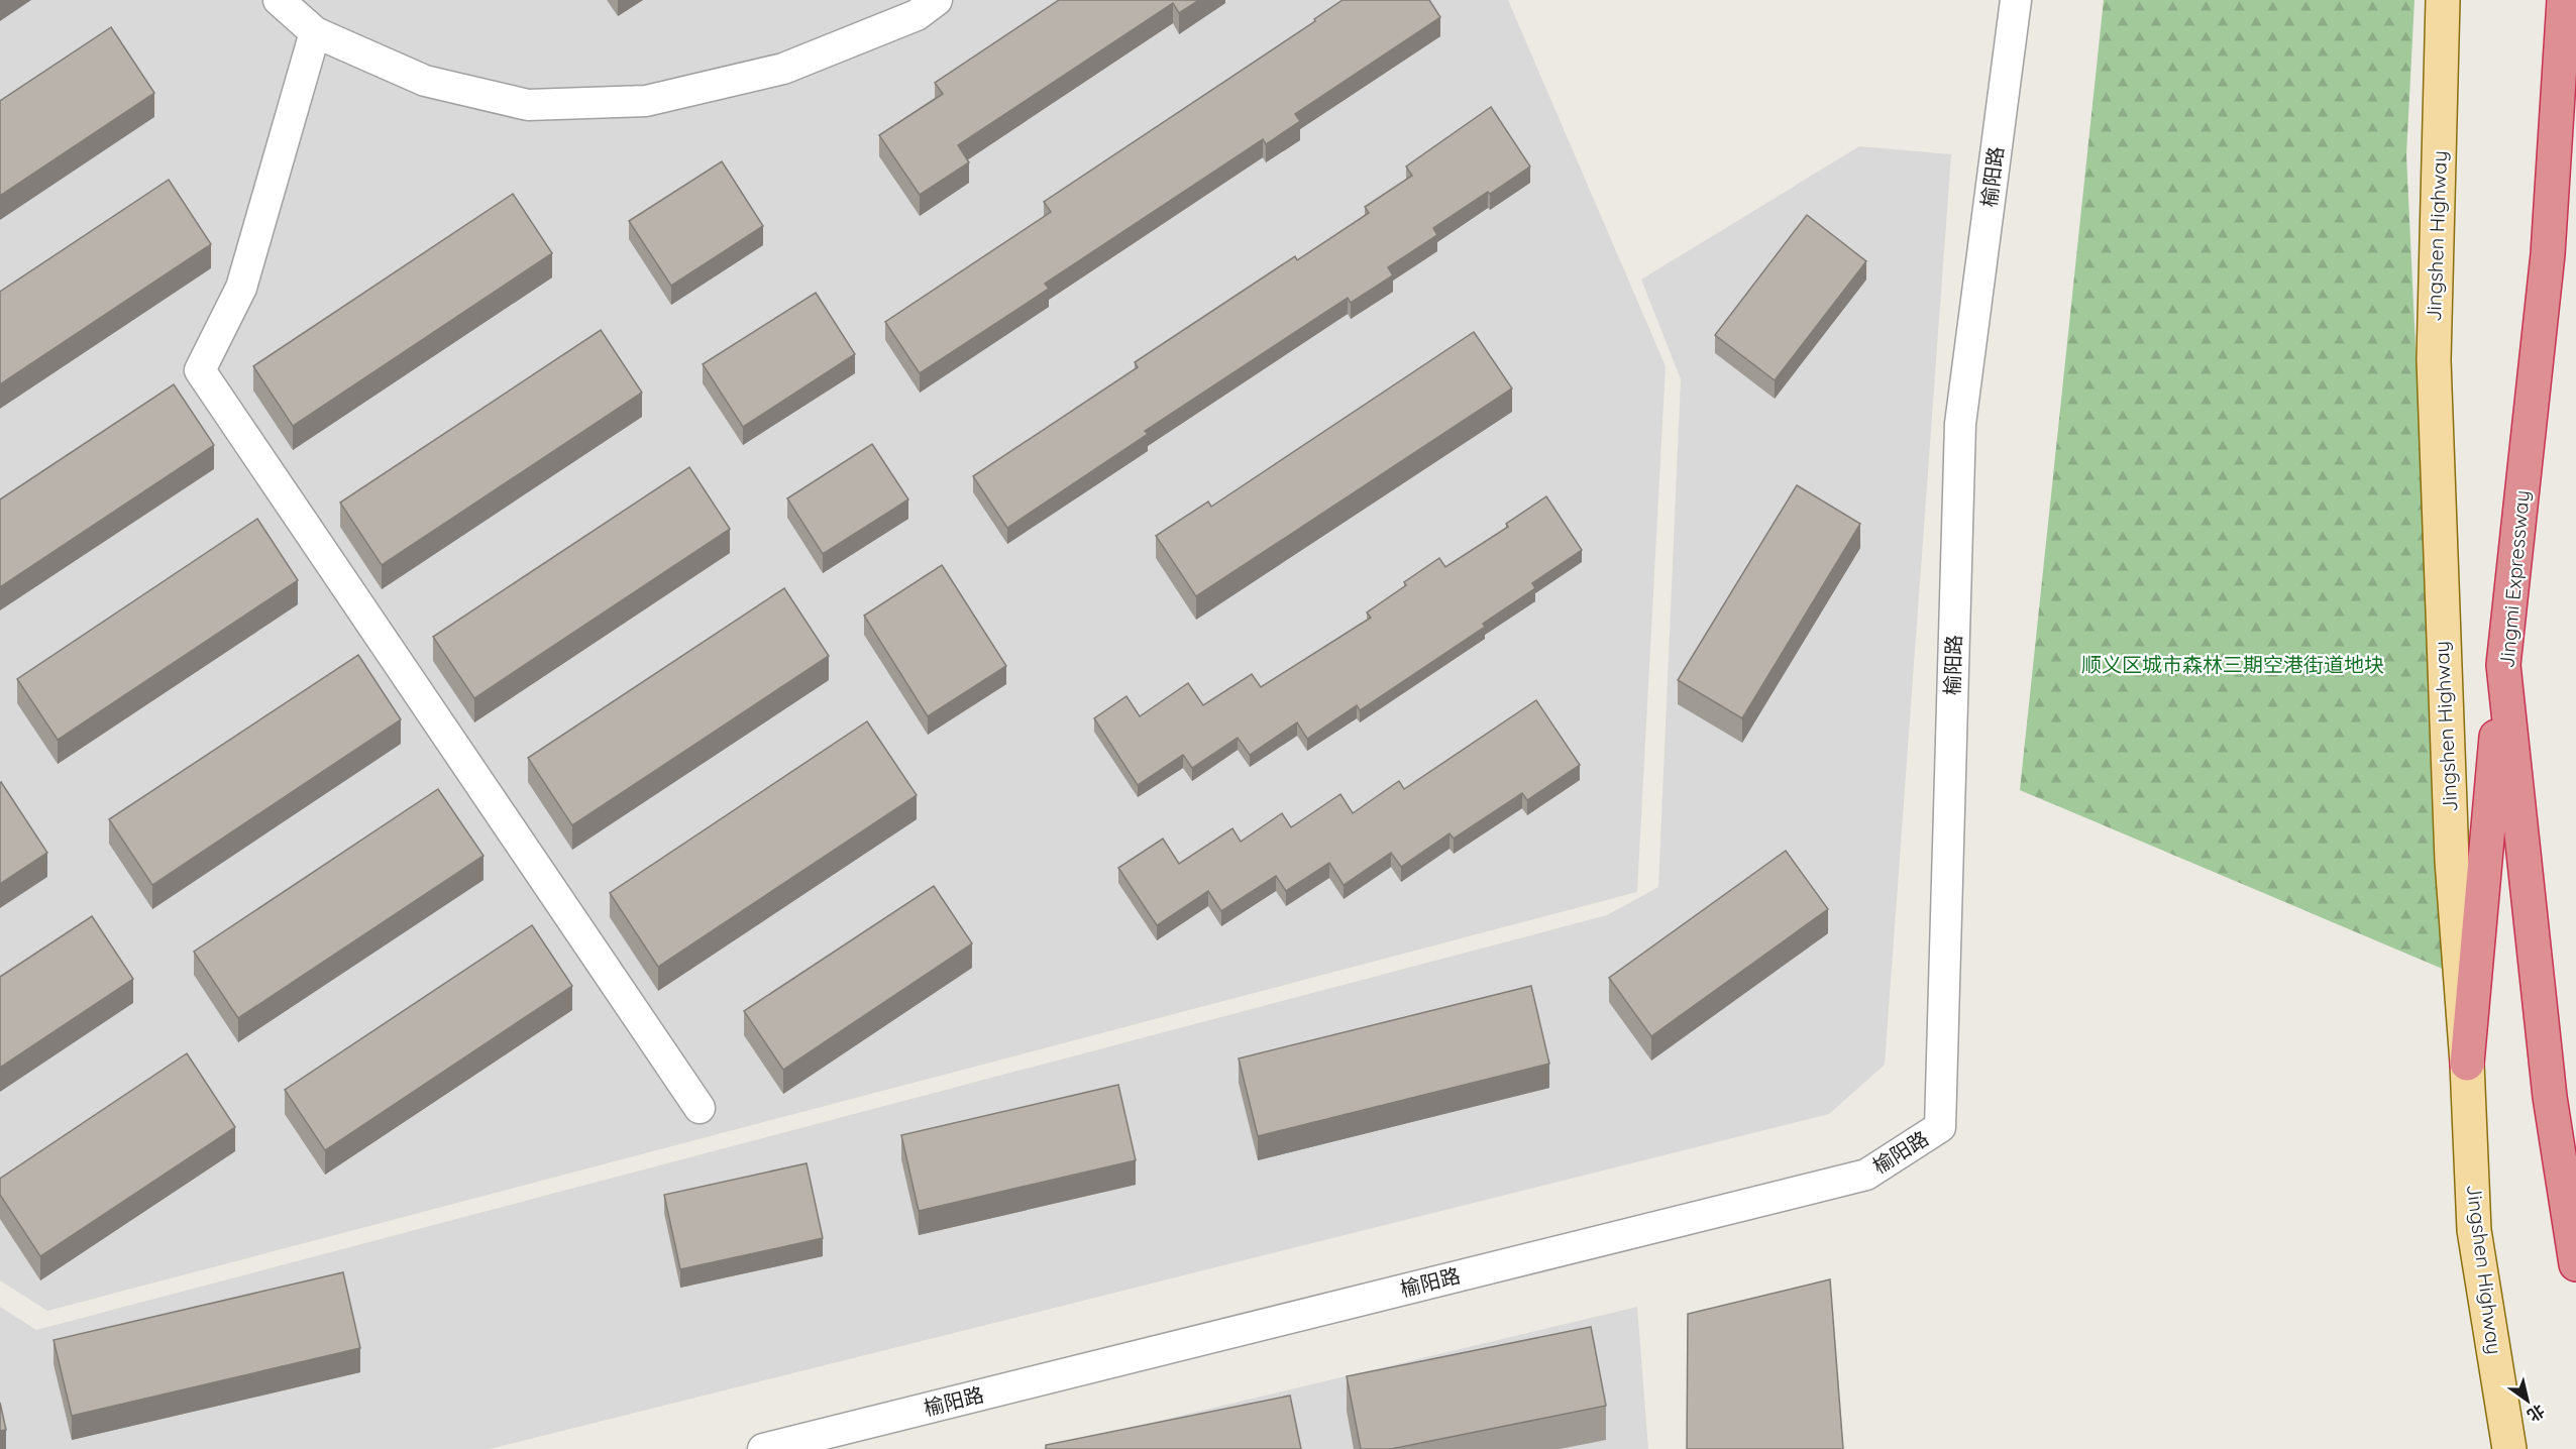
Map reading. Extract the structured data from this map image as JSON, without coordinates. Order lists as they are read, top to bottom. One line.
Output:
{"streets":{"highway":["Jingmi Expressway"],"main road":["Jingshen Highway"],"street":["榆阳路"]},"parks":["顺义区城市森林三期空港街道地块"],"north":"bottom right"}
